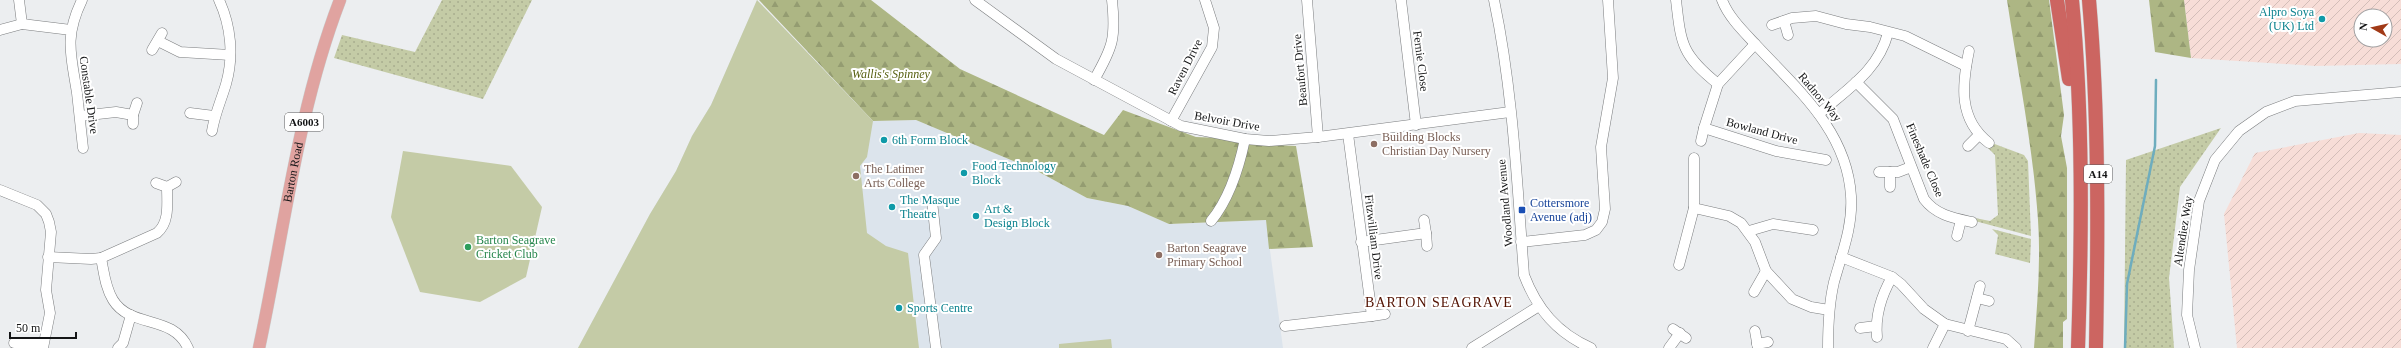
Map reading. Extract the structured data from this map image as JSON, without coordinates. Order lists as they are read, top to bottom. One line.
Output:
{"streets":{"highway":["A14"],"main road":["A6003","Barton Road"],"street":["Fernie Close","Raven Drive","Beaufort Drive","Constable Drive","Radnor Way","Belvoir Drive","Bowland Drive","Fineshade Close","Woodland Avenue","Altendiez Way","Fitzwilliam Drive"]},"crossings":[["Fernie Close","Belvoir Drive"],["Raven Drive","Belvoir Drive"],["Beaufort Drive","Belvoir Drive"],["Belvoir Drive","Woodland Avenue"],["Belvoir Drive","Fitzwilliam Drive"]],"districts":["BARTON SEAGRAVE"],"parks":["Wallis's Spinney"],"places":{"other":["Alpro Soya (UK) Ltd","6th Form Block","Building Blocks Christian Day Nursery","Food Technology Block","The Latimer Arts College","The Masque Theatre","Art & Design Block","Barton Seagrave Cricket Club","Barton Seagrave Primary School","Sports Centre"],"transit":["Cottersmore Avenue (adj)"]},"scale_bar":"50 m","north":"left"}
